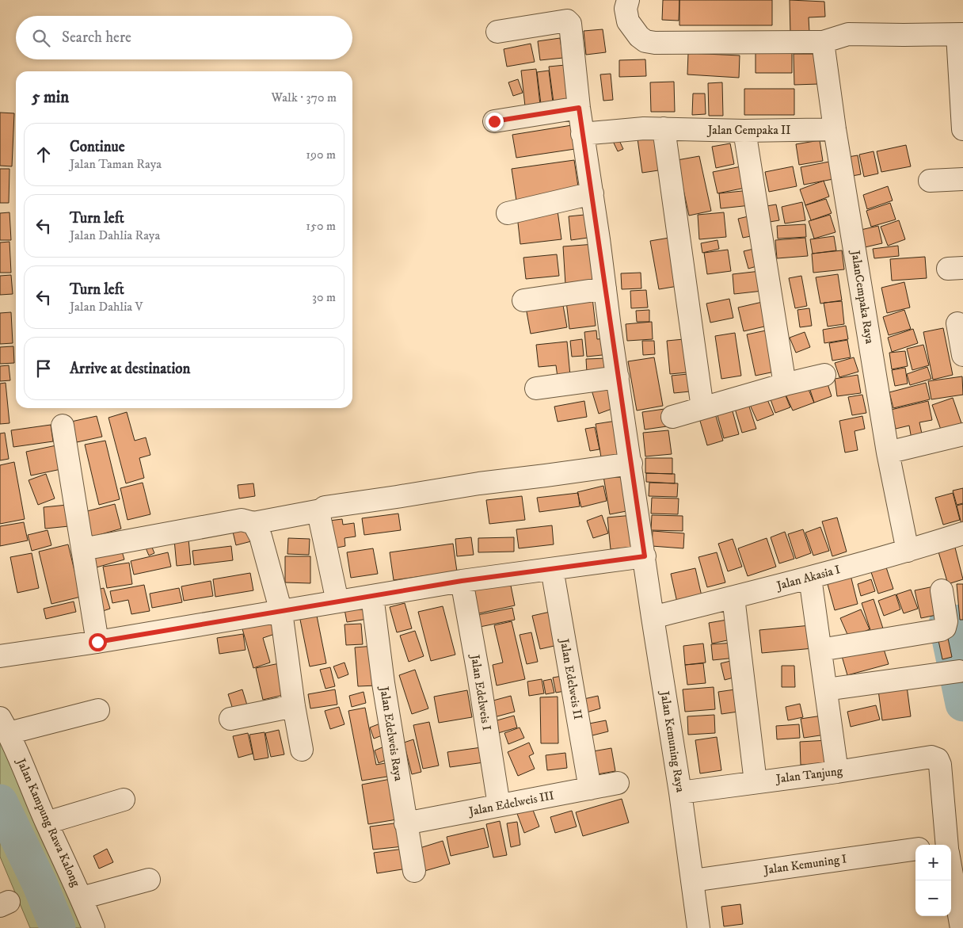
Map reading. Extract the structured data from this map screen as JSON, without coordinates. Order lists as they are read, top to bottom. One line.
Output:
{"streets":{"street":["Jalan Cempaka II","JalanCempaka Raya","Jalan Akasia I","Jalan Edelweis II","Jalan Edelweis I","Jalan Edelweis Raya","Jalan Kemuning Raya","Jalan Tanjung","Jalan Edelweis III","Jalan Kampung Rawa Kalong","Jalan Kemuning I"]},"crossings":[["Jalan Cempaka II","JalanCempaka Raya"],["Jalan Cempaka II","Jalan Kemuning Raya"],["JalanCempaka Raya","Jalan Akasia I"],["Jalan Akasia I","Jalan Kemuning Raya"],["Jalan Edelweis II","Jalan Edelweis III"],["Jalan Edelweis I","Jalan Edelweis III"],["Jalan Edelweis Raya","Jalan Edelweis III"],["Jalan Kemuning Raya","Jalan Tanjung"],["Jalan Kemuning Raya","Jalan Kemuning I"]],"page":{"search":"Search here","heading":["5 min","Walk · 370 m"],"list":[["Continue","Jalan Taman Raya","190 m"],["Turn left","Jalan Dahlia Raya","150 m"],["Turn left","Jalan Dahlia V","30 m"],"Arrive at destination"],"map_buttons":["+","−"]}}
